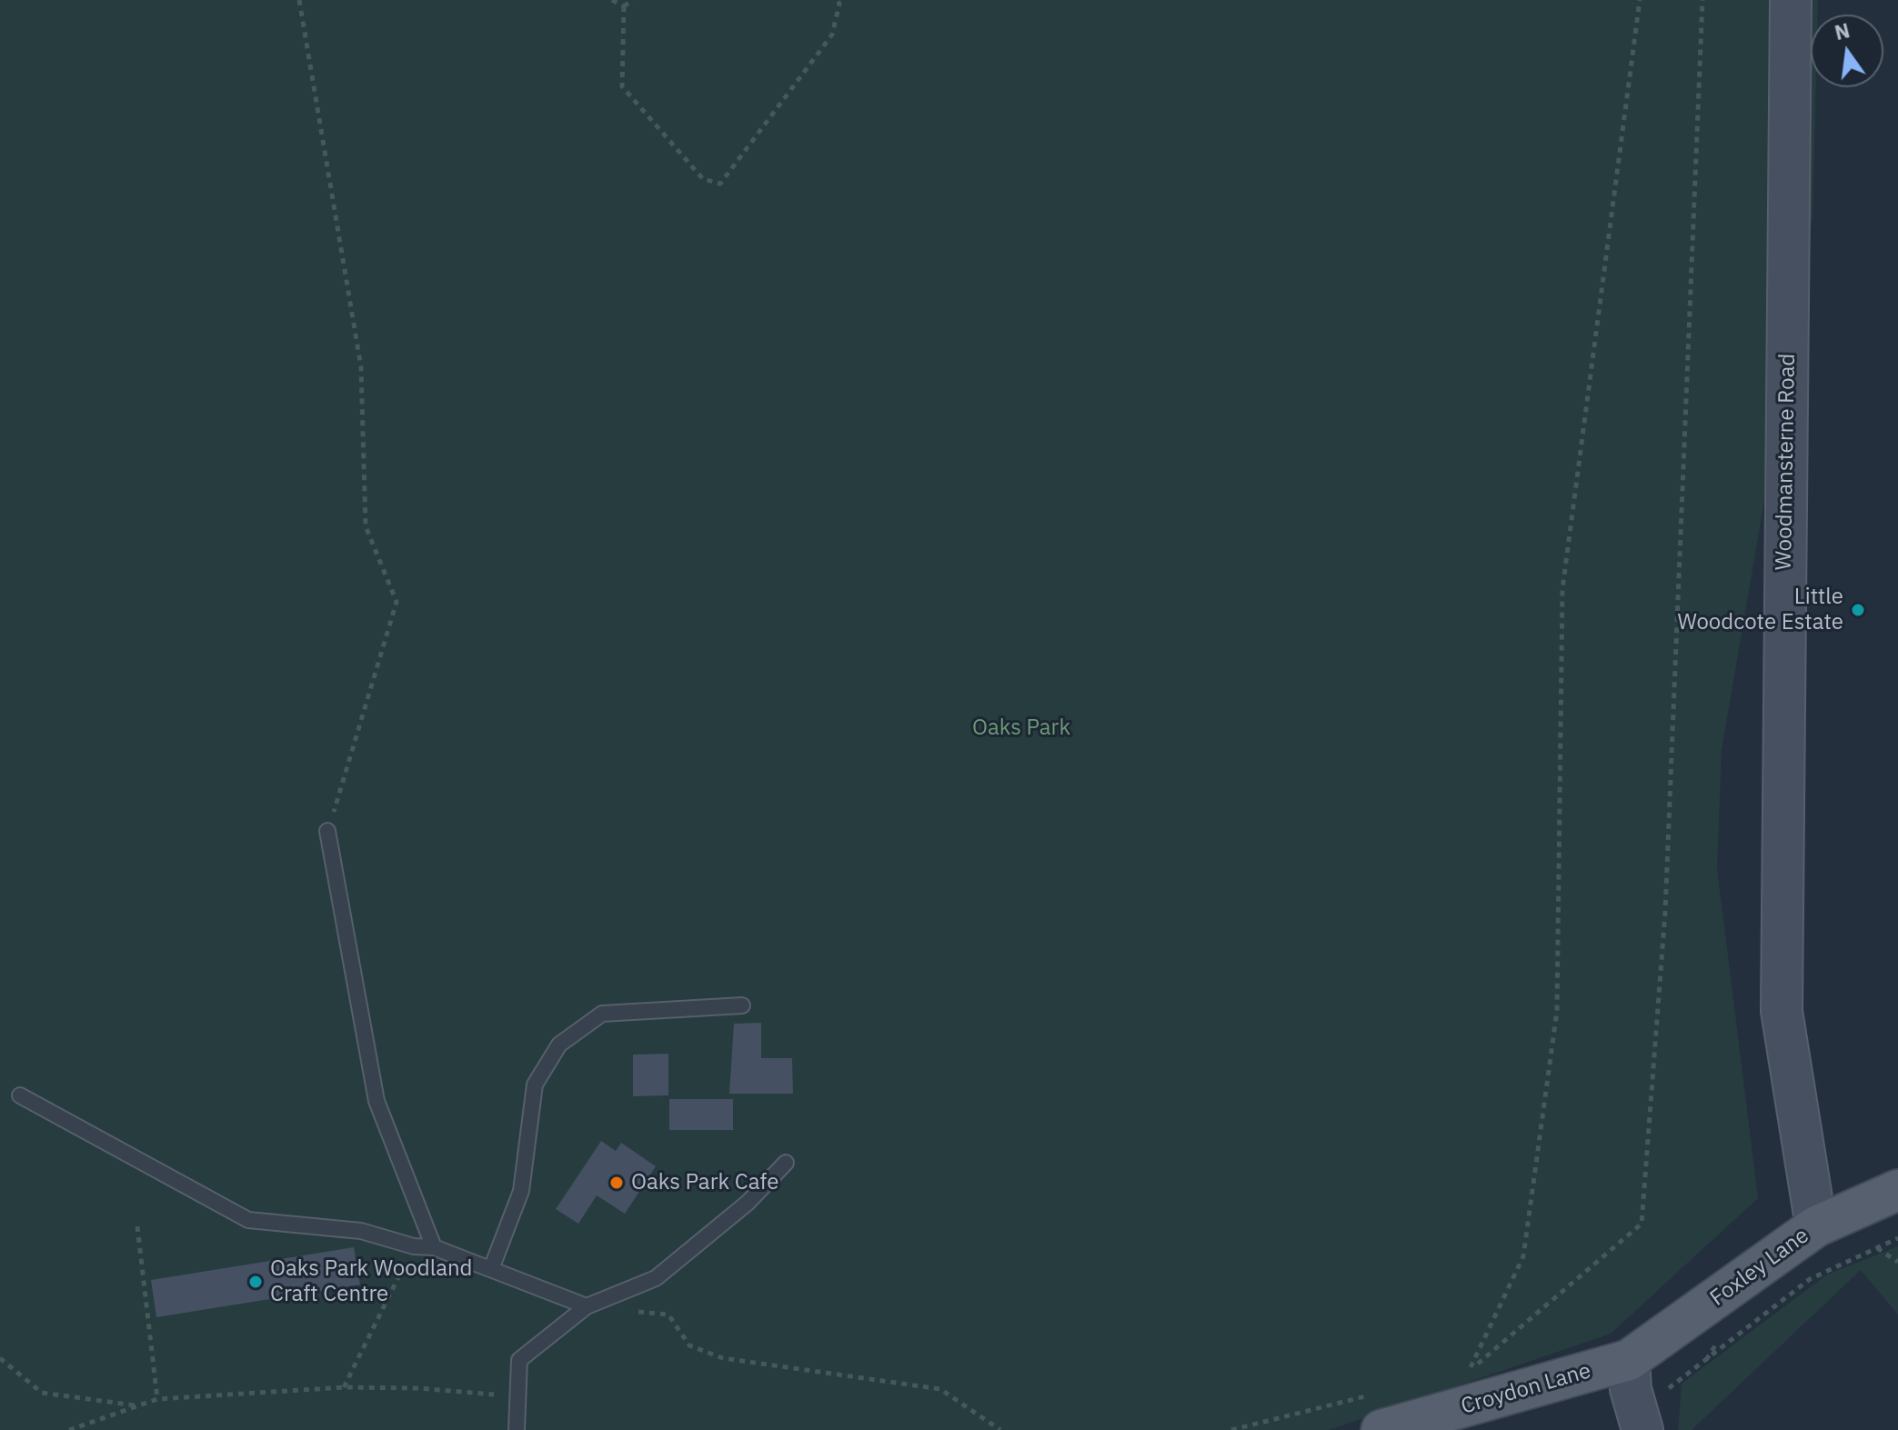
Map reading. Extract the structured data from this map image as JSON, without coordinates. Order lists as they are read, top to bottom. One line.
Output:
{"streets":{"main road":["Woodmansterne Road","Foxley Lane","Croydon Lane"]},"crossings":[["Woodmansterne Road","Foxley Lane"],["Foxley Lane","Croydon Lane"]],"parks":["Oaks Park"],"places":["Little Woodcote Estate","Oaks Park Cafe","Oaks Park Woodland Craft Centre"],"north":"top"}
